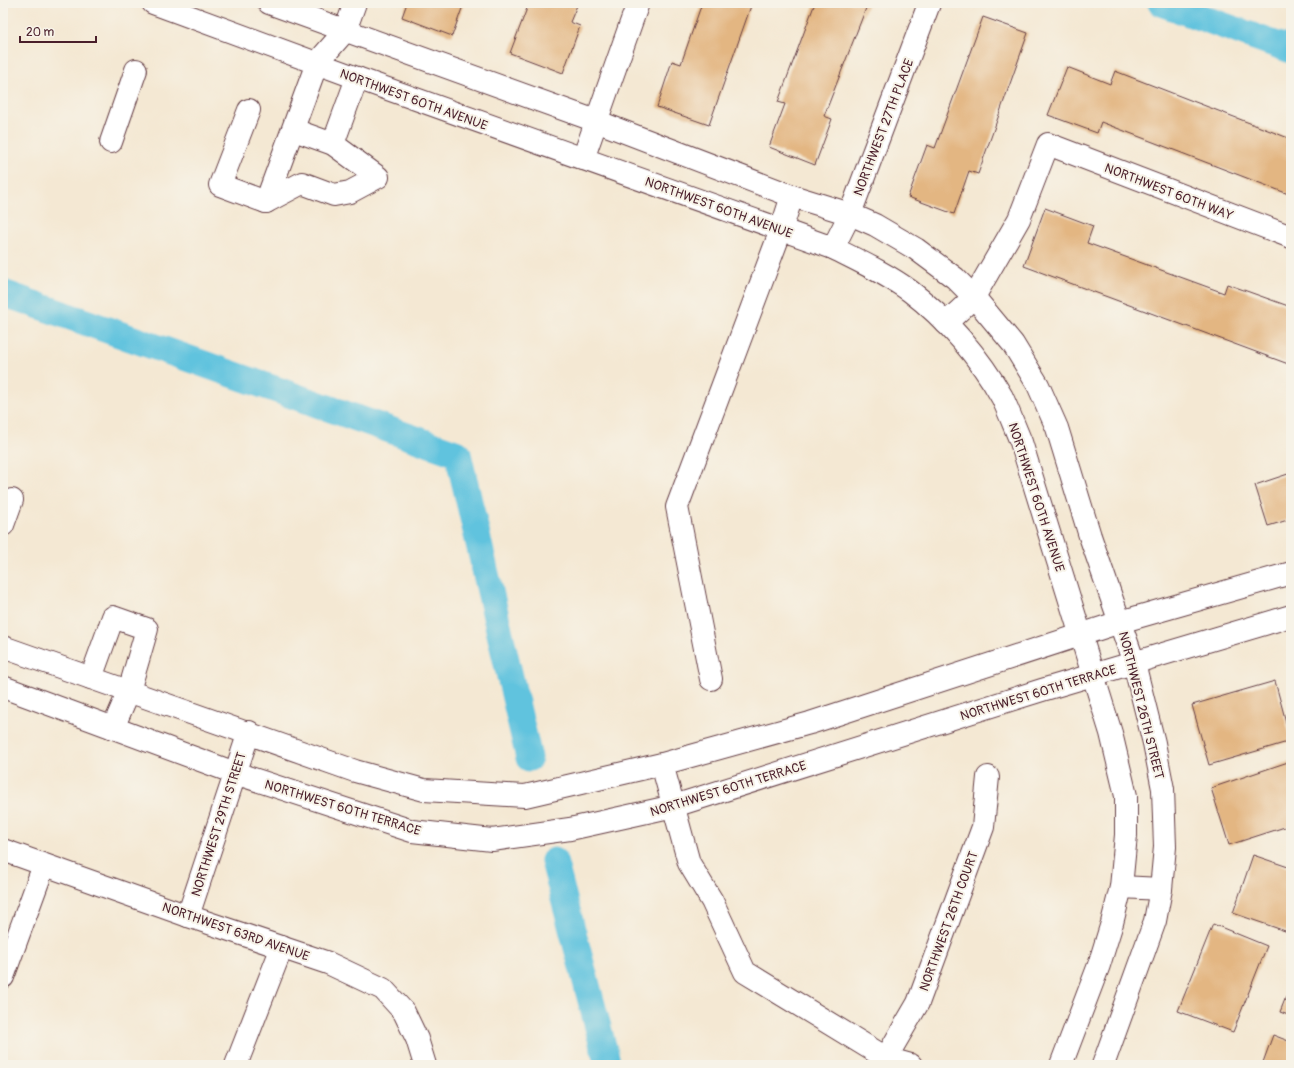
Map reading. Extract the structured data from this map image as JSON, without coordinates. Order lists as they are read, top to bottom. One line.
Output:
{"streets":{"street":["NORTHWEST 60TH AVENUE","NORTHWEST 27TH PLACE","NORTHWEST 60TH WAY","NORTHWEST 60TH TERRACE","NORTHWEST 26TH STREET","NORTHWEST 29TH STREET","NORTHWEST 26TH COURT","NORTHWEST 63RD AVENUE"]},"crossings":[["NORTHWEST 60TH AVENUE","NORTHWEST 27TH PLACE"],["NORTHWEST 60TH TERRACE","NORTHWEST 26TH STREET"],["NORTHWEST 60TH TERRACE","NORTHWEST 29TH STREET"],["NORTHWEST 29TH STREET","NORTHWEST 63RD AVENUE"]],"scale_bar":"20 m"}
